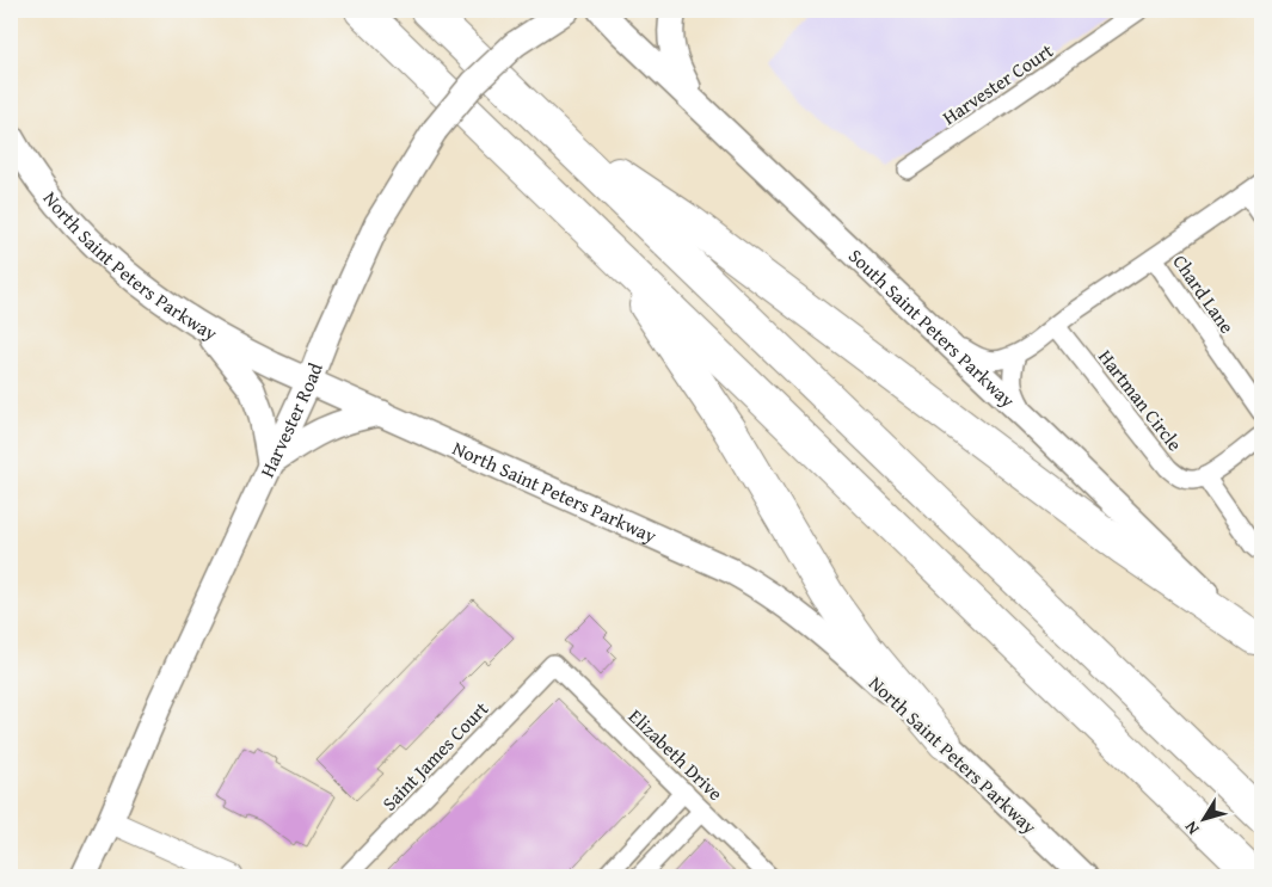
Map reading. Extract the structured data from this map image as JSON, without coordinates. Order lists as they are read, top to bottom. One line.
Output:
{"streets":{"main road":["North Saint Peters Parkway","South Saint Peters Parkway","Harvester Road"],"street":["Harvester Court","Chard Lane","Hartman Circle","Elizabeth Drive","Saint James Court"]},"crossings":[["North Saint Peters Parkway","Harvester Road"],["Elizabeth Drive","Saint James Court"]],"north":"bottom left"}
